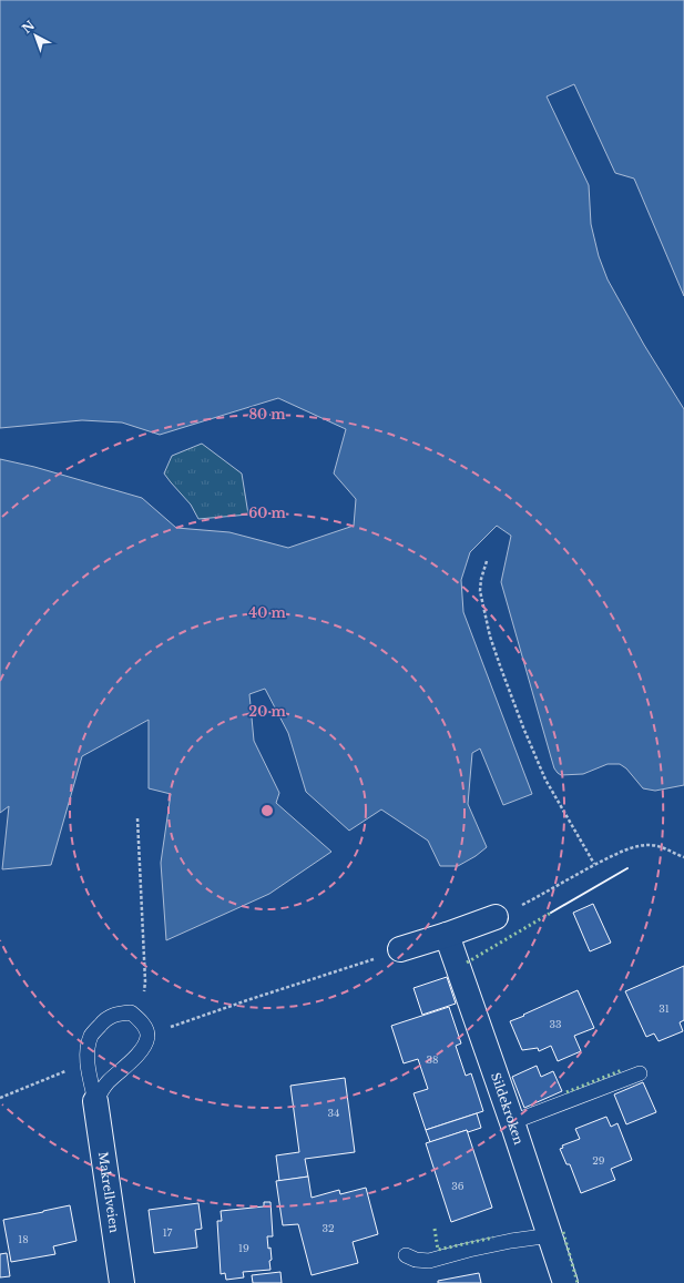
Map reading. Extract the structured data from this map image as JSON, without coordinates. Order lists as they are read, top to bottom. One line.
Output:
{"streets":{"street":["Sildekroken","Makrellveien"]},"house_numbers":["31","33","38","34","29","36","32","17","18","19"],"north":"top left","rings":["80 m","60 m","40 m","20 m"]}
